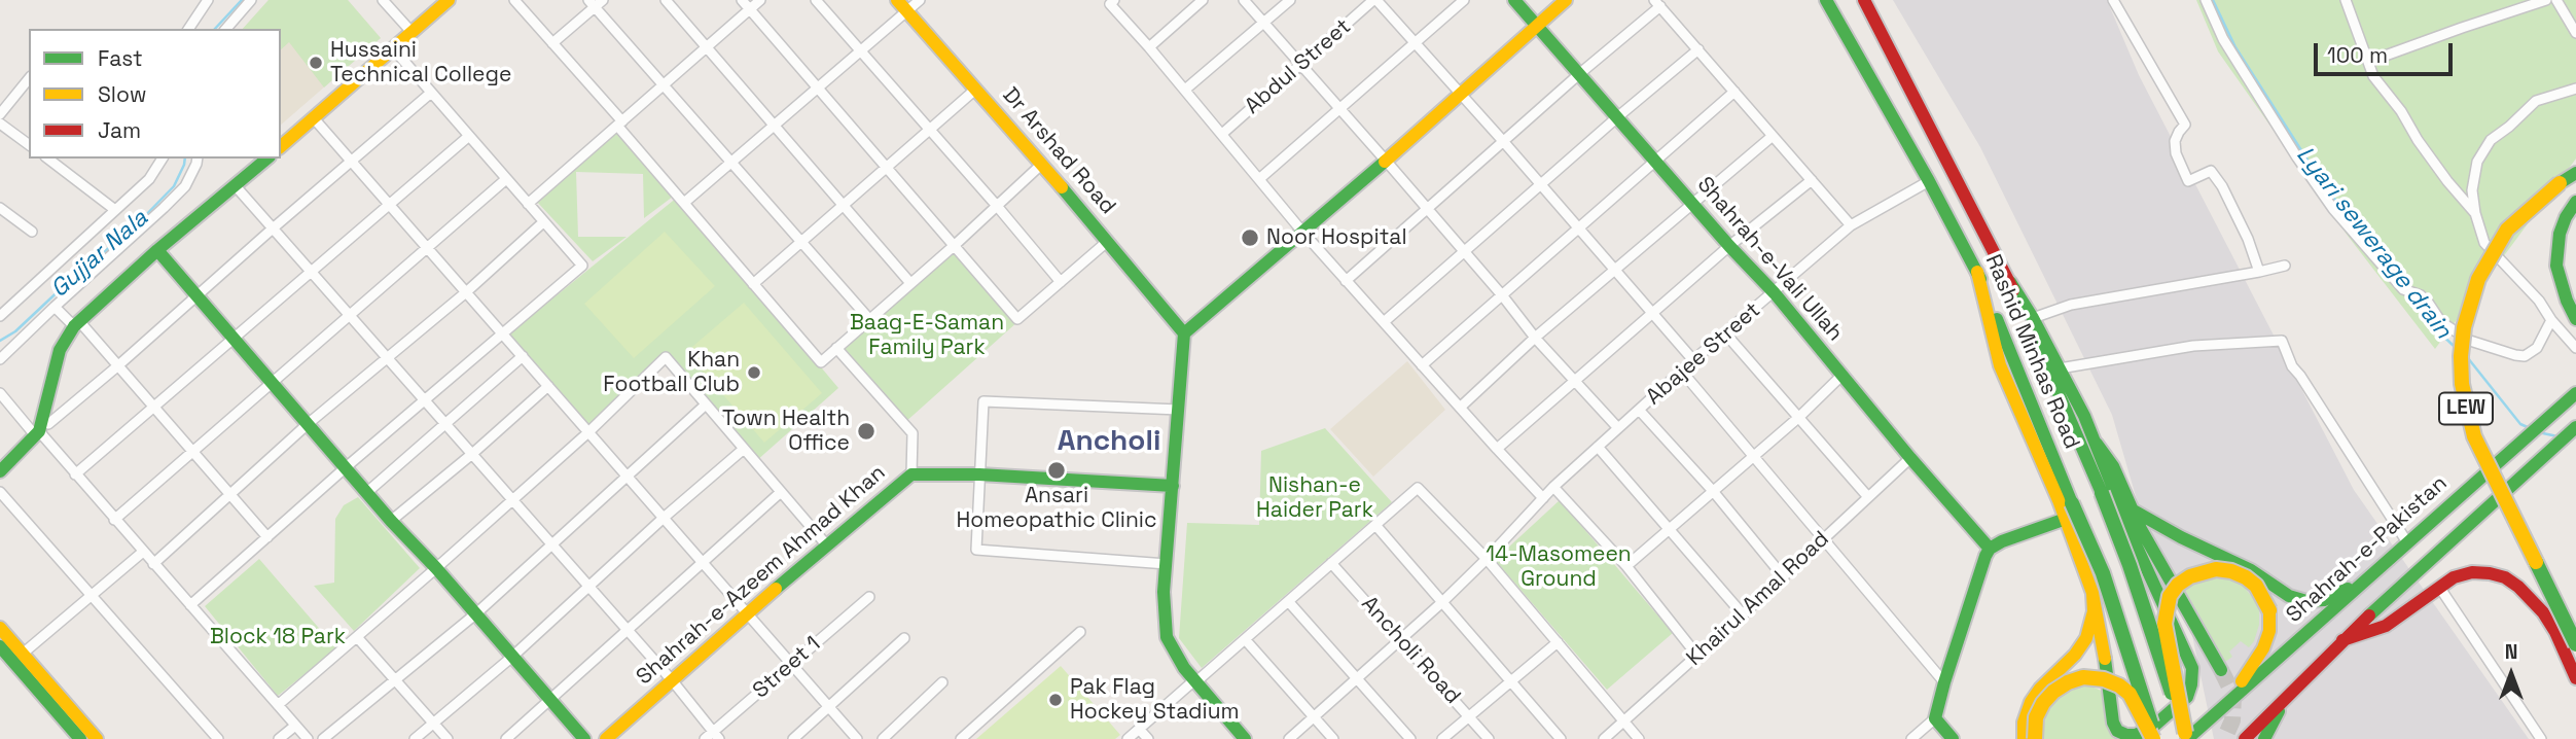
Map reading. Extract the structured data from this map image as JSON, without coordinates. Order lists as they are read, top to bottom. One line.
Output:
{"streets":{"main road":["Dr Arshad Road","Shahrah-e-Vali Ullah","Rashid Minhas Road","LEW","Shahrah-e-Pakistan","Shahrah-e-Azeem Ahmad Khan"],"street":["Abdul Street","Abajee Street","Khairul Amal Road","Ancholi Road","Street 1"]},"crossings":[["Shahrah-e-Vali Ullah","Abajee Street"],["Shahrah-e-Vali Ullah","Khairul Amal Road"],["Rashid Minhas Road","Abajee Street"],["Rashid Minhas Road","Shahrah-e-Pakistan"],["Abajee Street","Ancholi Road"]],"districts":["Ancholi"],"water":["Lyari sewerage drain","Gujjar Nala"],"parks":["Baag-E-Saman Family Park","Nishan-e Haider Park","14-Masomeen Ground","Block 18 Park"],"places":["Hussaini Technical College","Noor Hospital","Khan Football Club","Town Health Office","Ansari Homeopathic Clinic","Pak Flag Hockey Stadium"],"legend":["Fast","Slow","Jam"],"scale_bar":"100 m","north":"top"}
